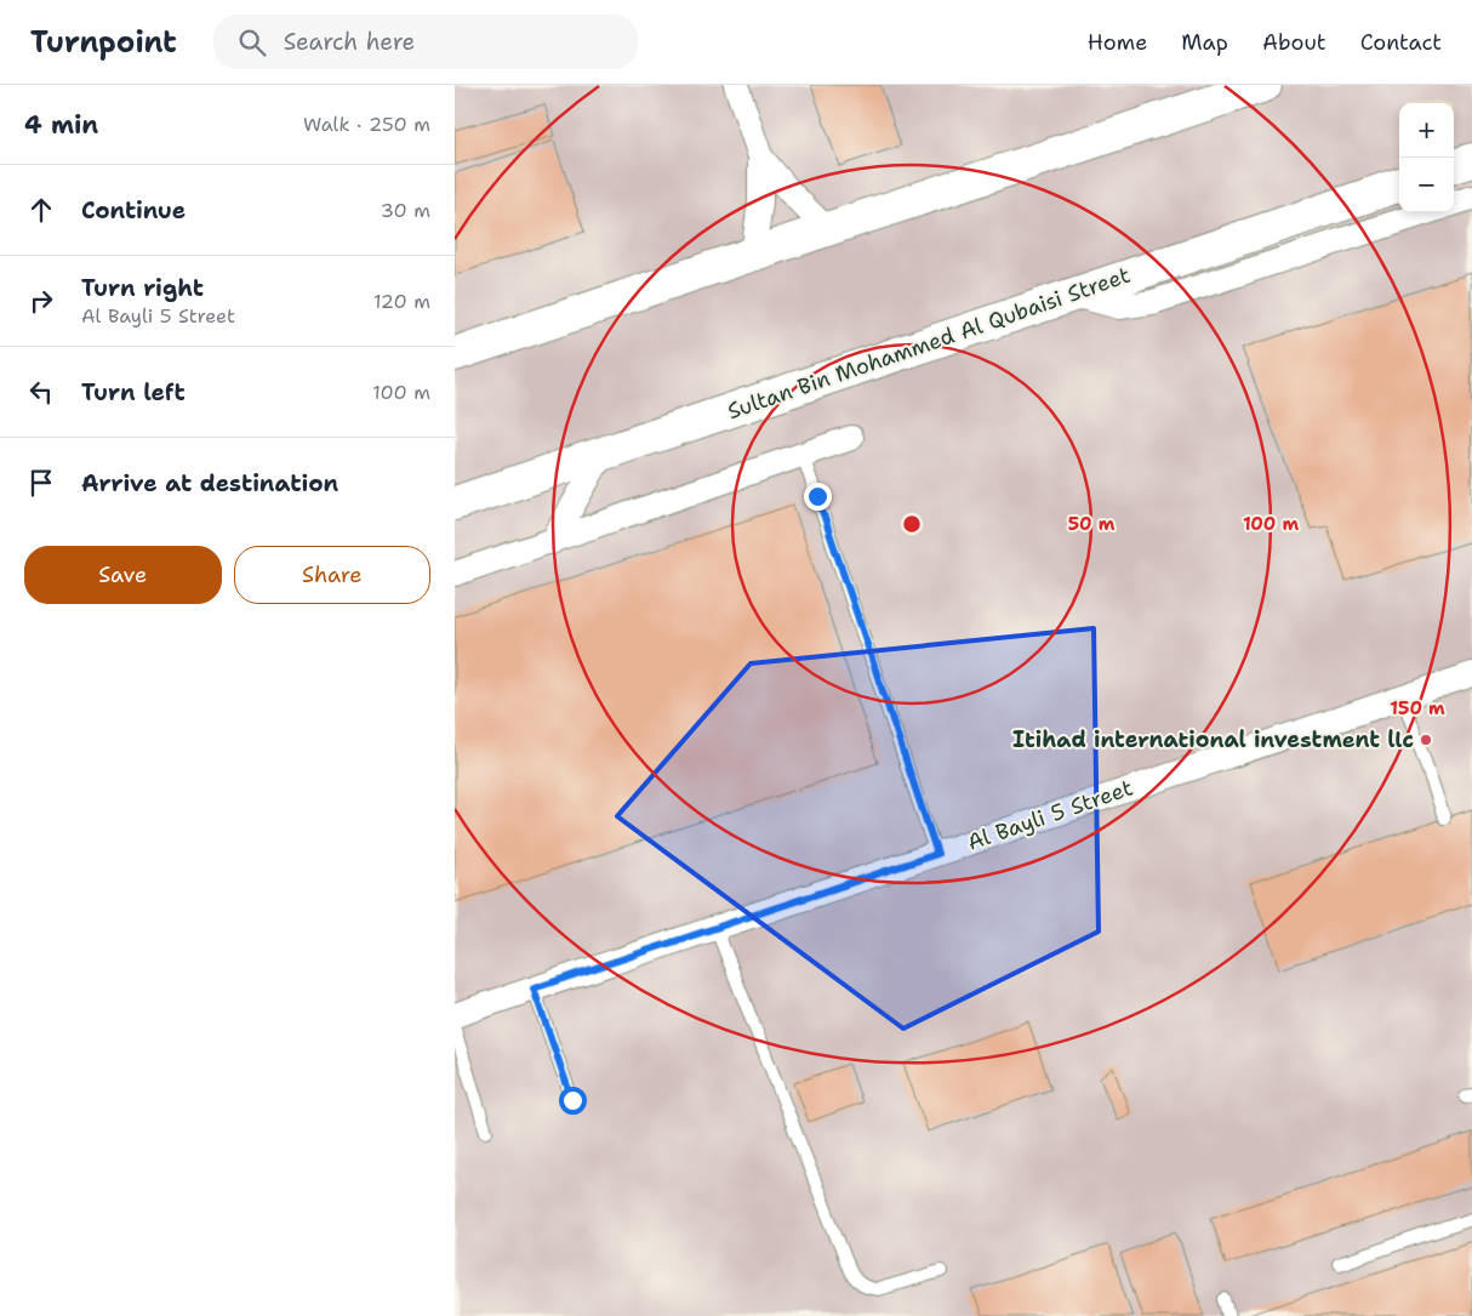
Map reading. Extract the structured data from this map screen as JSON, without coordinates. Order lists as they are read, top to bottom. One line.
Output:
{"streets":{"main road":["Sultan Bin Mohammed Al Qubaisi Street"],"street":["Al Bayli 5 Street"]},"places":["Itihad international investment llc"],"page":{"header":"Turnpoint","search":"Search here","nav":["Home","Map","About","Contact"],"heading":["4 min","Walk · 250 m"],"map_buttons":["+","−"],"list":[["Continue","30 m"],["Turn right","Al Bayli 5 Street","120 m"],["Turn left","100 m"],"Arrive at destination"],"buttons":["Save","Share"]},"rings":["50 m","100 m","150 m"]}
